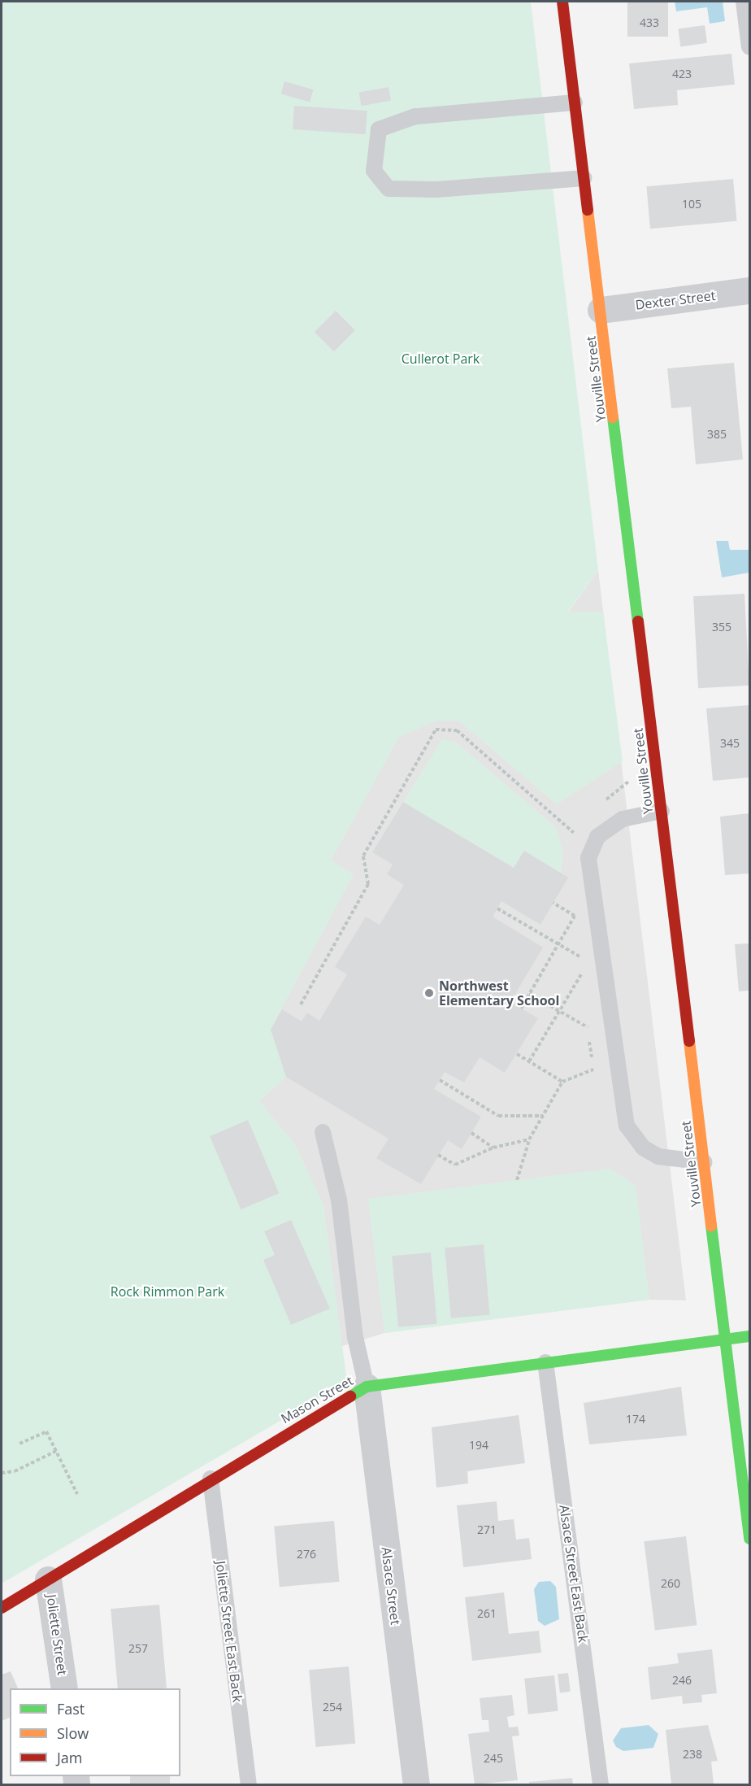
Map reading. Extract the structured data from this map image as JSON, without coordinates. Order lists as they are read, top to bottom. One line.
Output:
{"streets":{"street":["Dexter Street","Youville Street","Mason Street","Alsace Street","Joliette Street"],"lane":["Alsace Street East Back","Joliette Street East Back"]},"crossings":[["Dexter Street","Youville Street"],["Youville Street","Mason Street"],["Mason Street","Alsace Street East Back"],["Mason Street","Alsace Street"],["Mason Street","Joliette Street East Back"],["Mason Street","Joliette Street"]],"parks":["Cullerot Park","Rock Rimmon Park"],"places":["Northwest Elementary School"],"house_numbers":["433","423","105","385","355","345","174","194","271","276","260","261","257","246","254","238","245"],"legend":["Fast","Slow","Jam"]}
